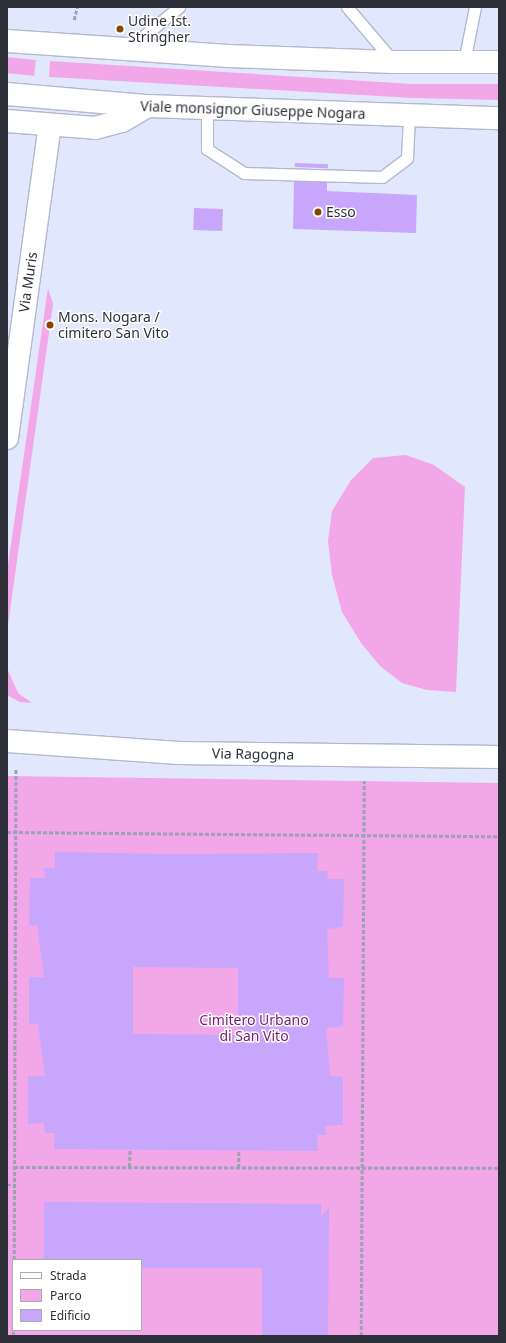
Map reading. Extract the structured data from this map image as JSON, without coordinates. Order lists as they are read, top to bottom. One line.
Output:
{"streets":{"main road":["Viale monsignor Giuseppe Nogara","Via Muris","Via Ragogna"]},"parks":["Cimitero Urbano di San Vito"],"places":["Udine Ist. Stringher","Esso","Mons. Nogara / cimitero San Vito"],"legend":["Strada","Parco","Edificio"]}
